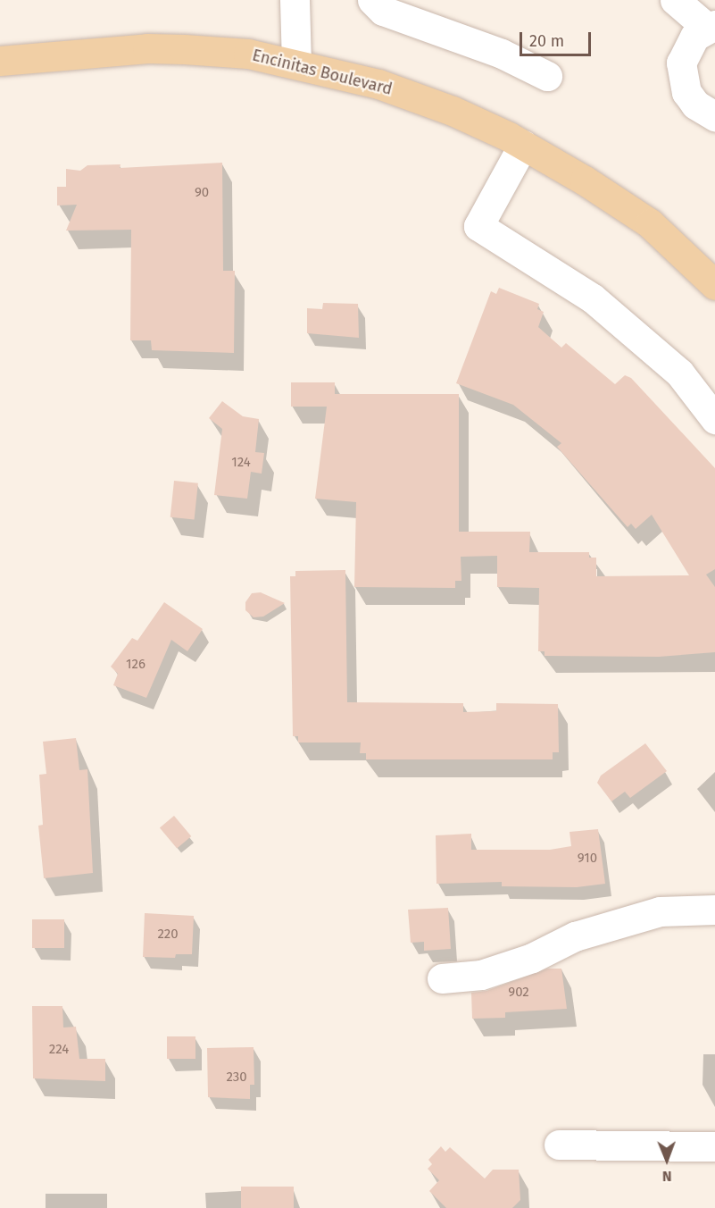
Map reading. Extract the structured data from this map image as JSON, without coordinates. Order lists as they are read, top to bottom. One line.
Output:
{"streets":{"main road":["Encinitas Boulevard"]},"house_numbers":["90","124","126","910","220","902","224","230"],"scale_bar":"20 m","north":"bottom"}
